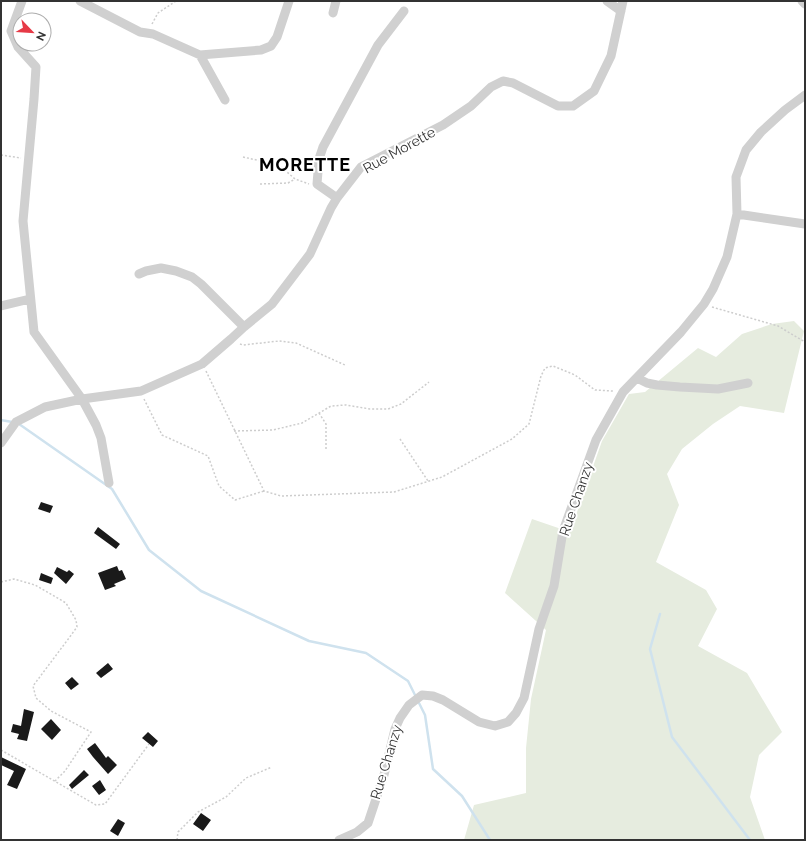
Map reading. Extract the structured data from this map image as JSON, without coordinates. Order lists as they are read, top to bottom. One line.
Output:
{"streets":{"street":["Rue Morette","Rue Chanzy"]},"districts":["MORETTE"],"north":"bottom right"}
